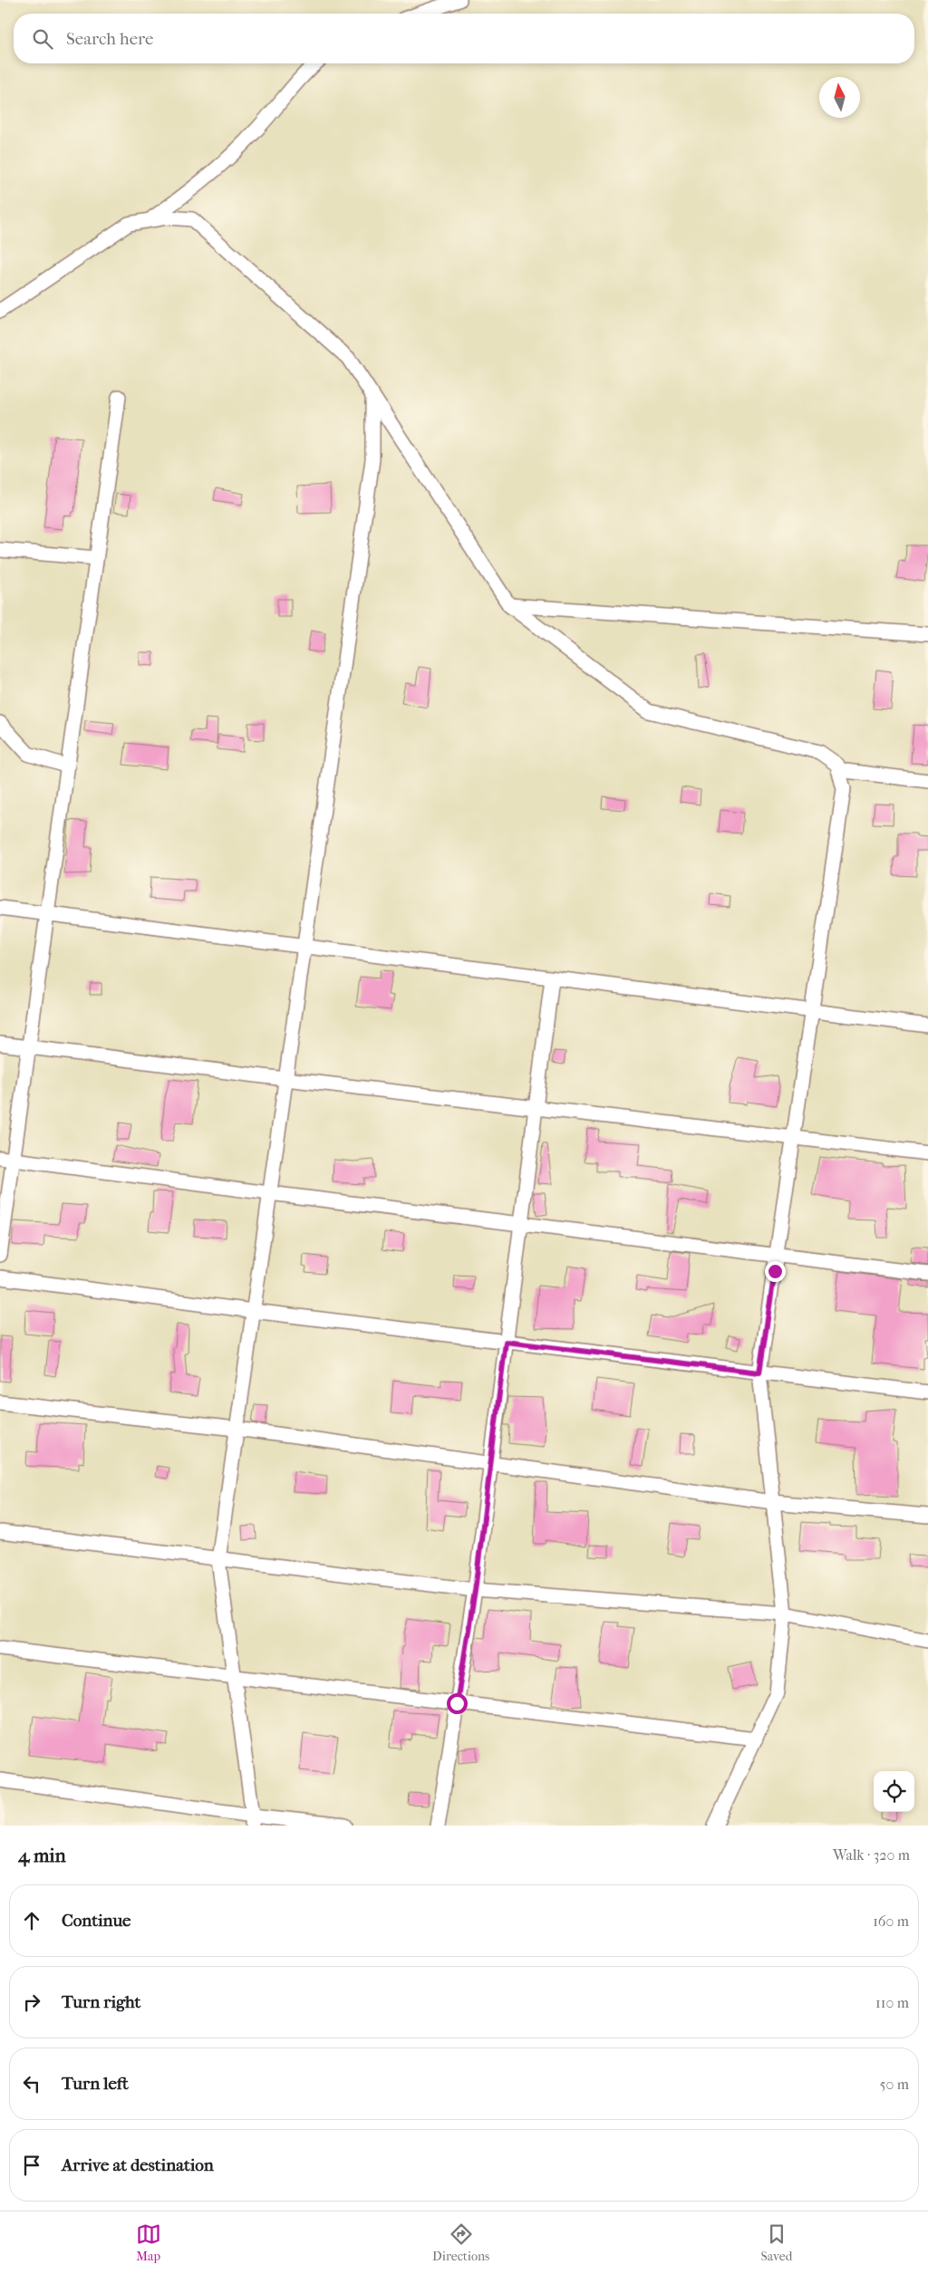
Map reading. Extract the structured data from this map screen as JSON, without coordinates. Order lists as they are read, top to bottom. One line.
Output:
{"north":"top","page":{"search":"Search here","heading":["4 min","Walk · 320 m"],"list":[["Continue","160 m"],["Turn right","110 m"],["Turn left","50 m"],"Arrive at destination"],"nav":["Map","Directions","Saved"]}}
